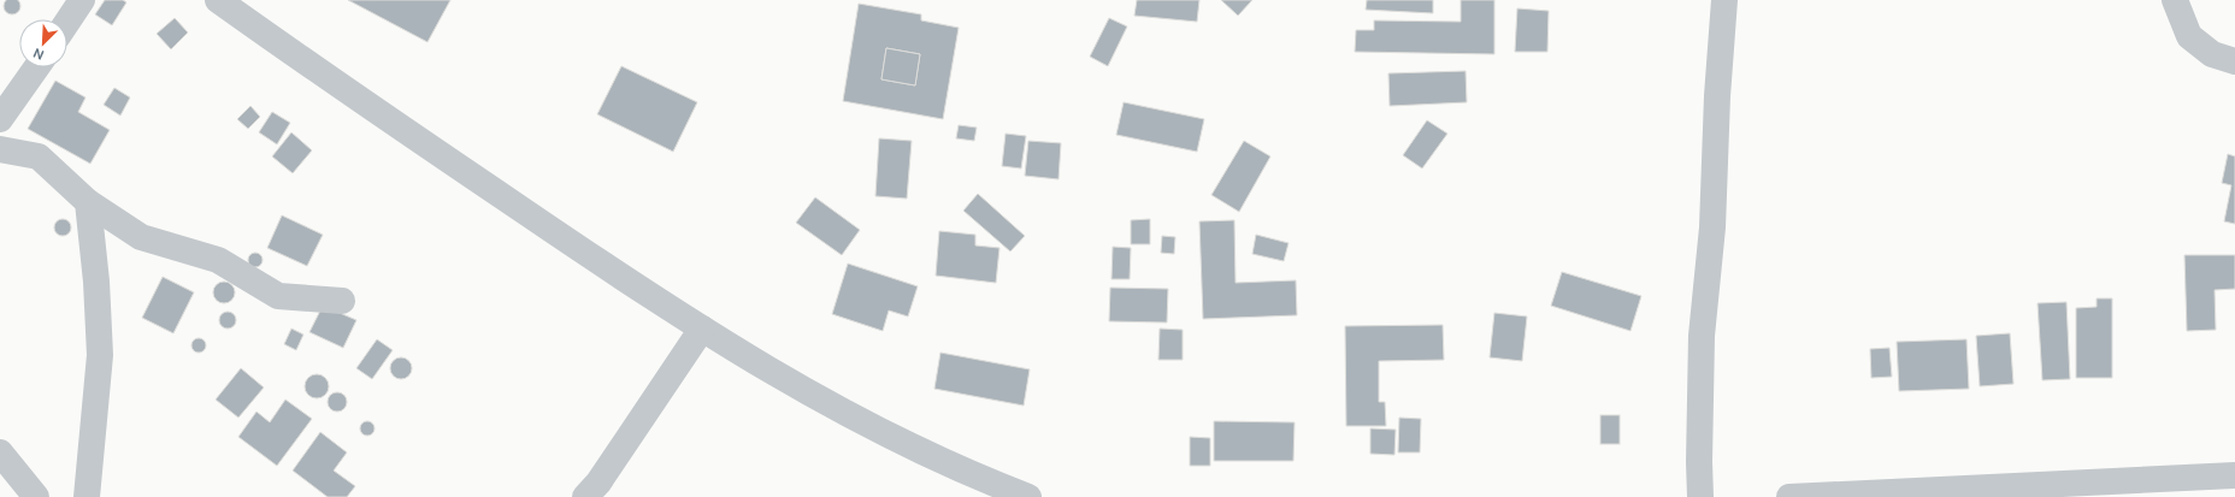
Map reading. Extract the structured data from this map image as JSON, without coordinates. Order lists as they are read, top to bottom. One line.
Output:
{"north":"bottom left"}
